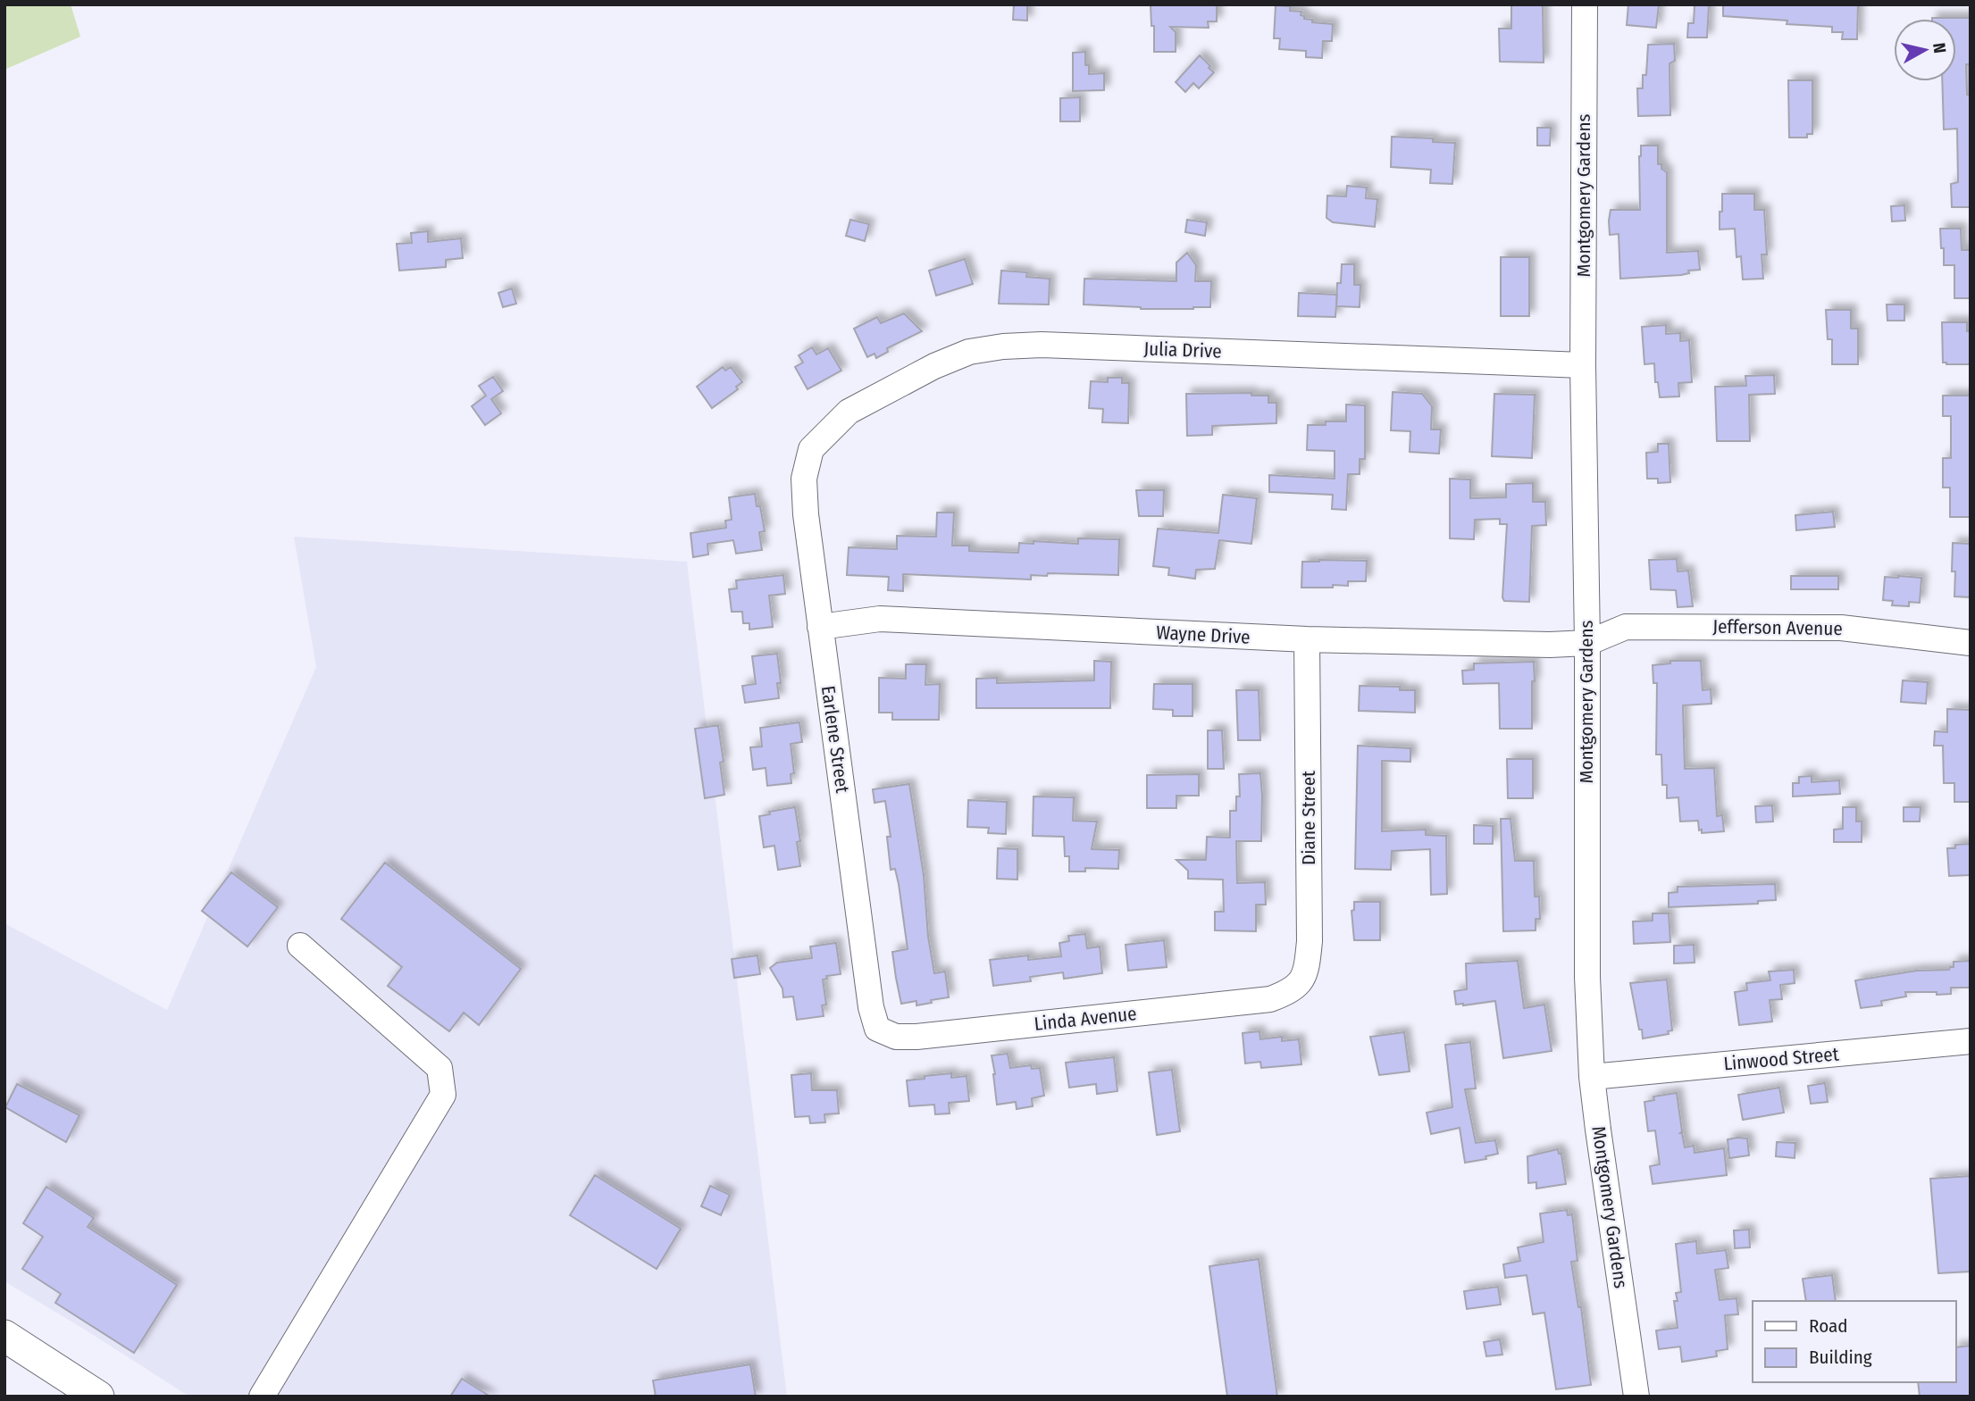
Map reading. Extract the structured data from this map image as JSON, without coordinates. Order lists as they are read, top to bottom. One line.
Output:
{"streets":{"street":["Montgomery Gardens","Julia Drive","Jefferson Avenue","Wayne Drive","Earlene Street","Diane Street","Linda Avenue","Linwood Street"]},"crossings":[["Montgomery Gardens","Julia Drive"],["Montgomery Gardens","Jefferson Avenue"],["Montgomery Gardens","Wayne Drive"],["Montgomery Gardens","Linwood Street"],["Julia Drive","Earlene Street"],["Jefferson Avenue","Wayne Drive"],["Wayne Drive","Earlene Street"],["Wayne Drive","Diane Street"],["Earlene Street","Linda Avenue"],["Diane Street","Linda Avenue"]],"legend":["Road","Building"],"north":"right"}
